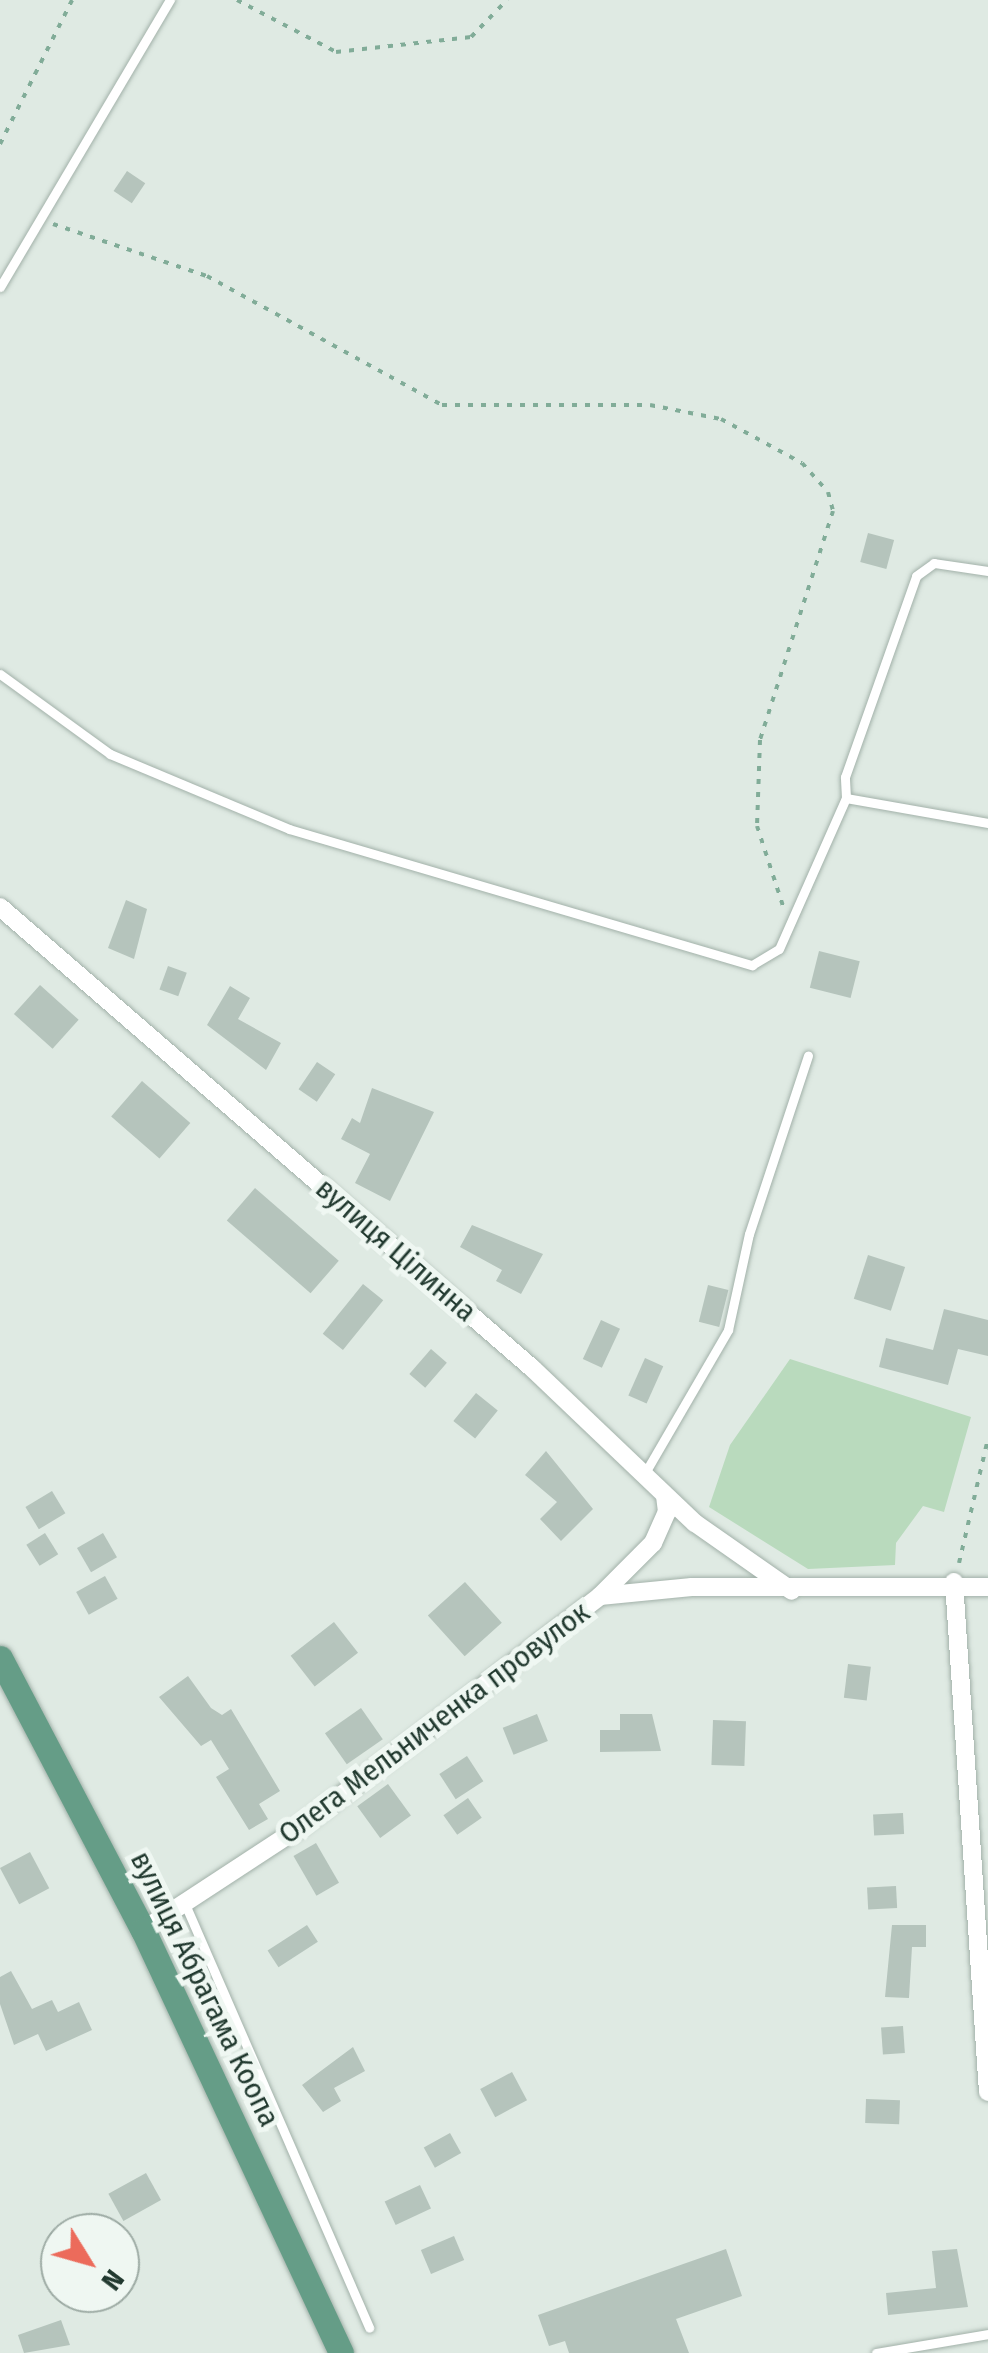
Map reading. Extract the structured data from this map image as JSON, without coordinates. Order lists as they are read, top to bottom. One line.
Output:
{"streets":{"main road":["вулиця Абрагама Коопа"],"street":["вулиця Цілинна","Олега Мельниченка провулок"]},"crossings":[["вулиця Цілинна","Олега Мельниченка провулок"],["Олега Мельниченка провулок","вулиця Абрагама Коопа"]],"north":"bottom right"}
